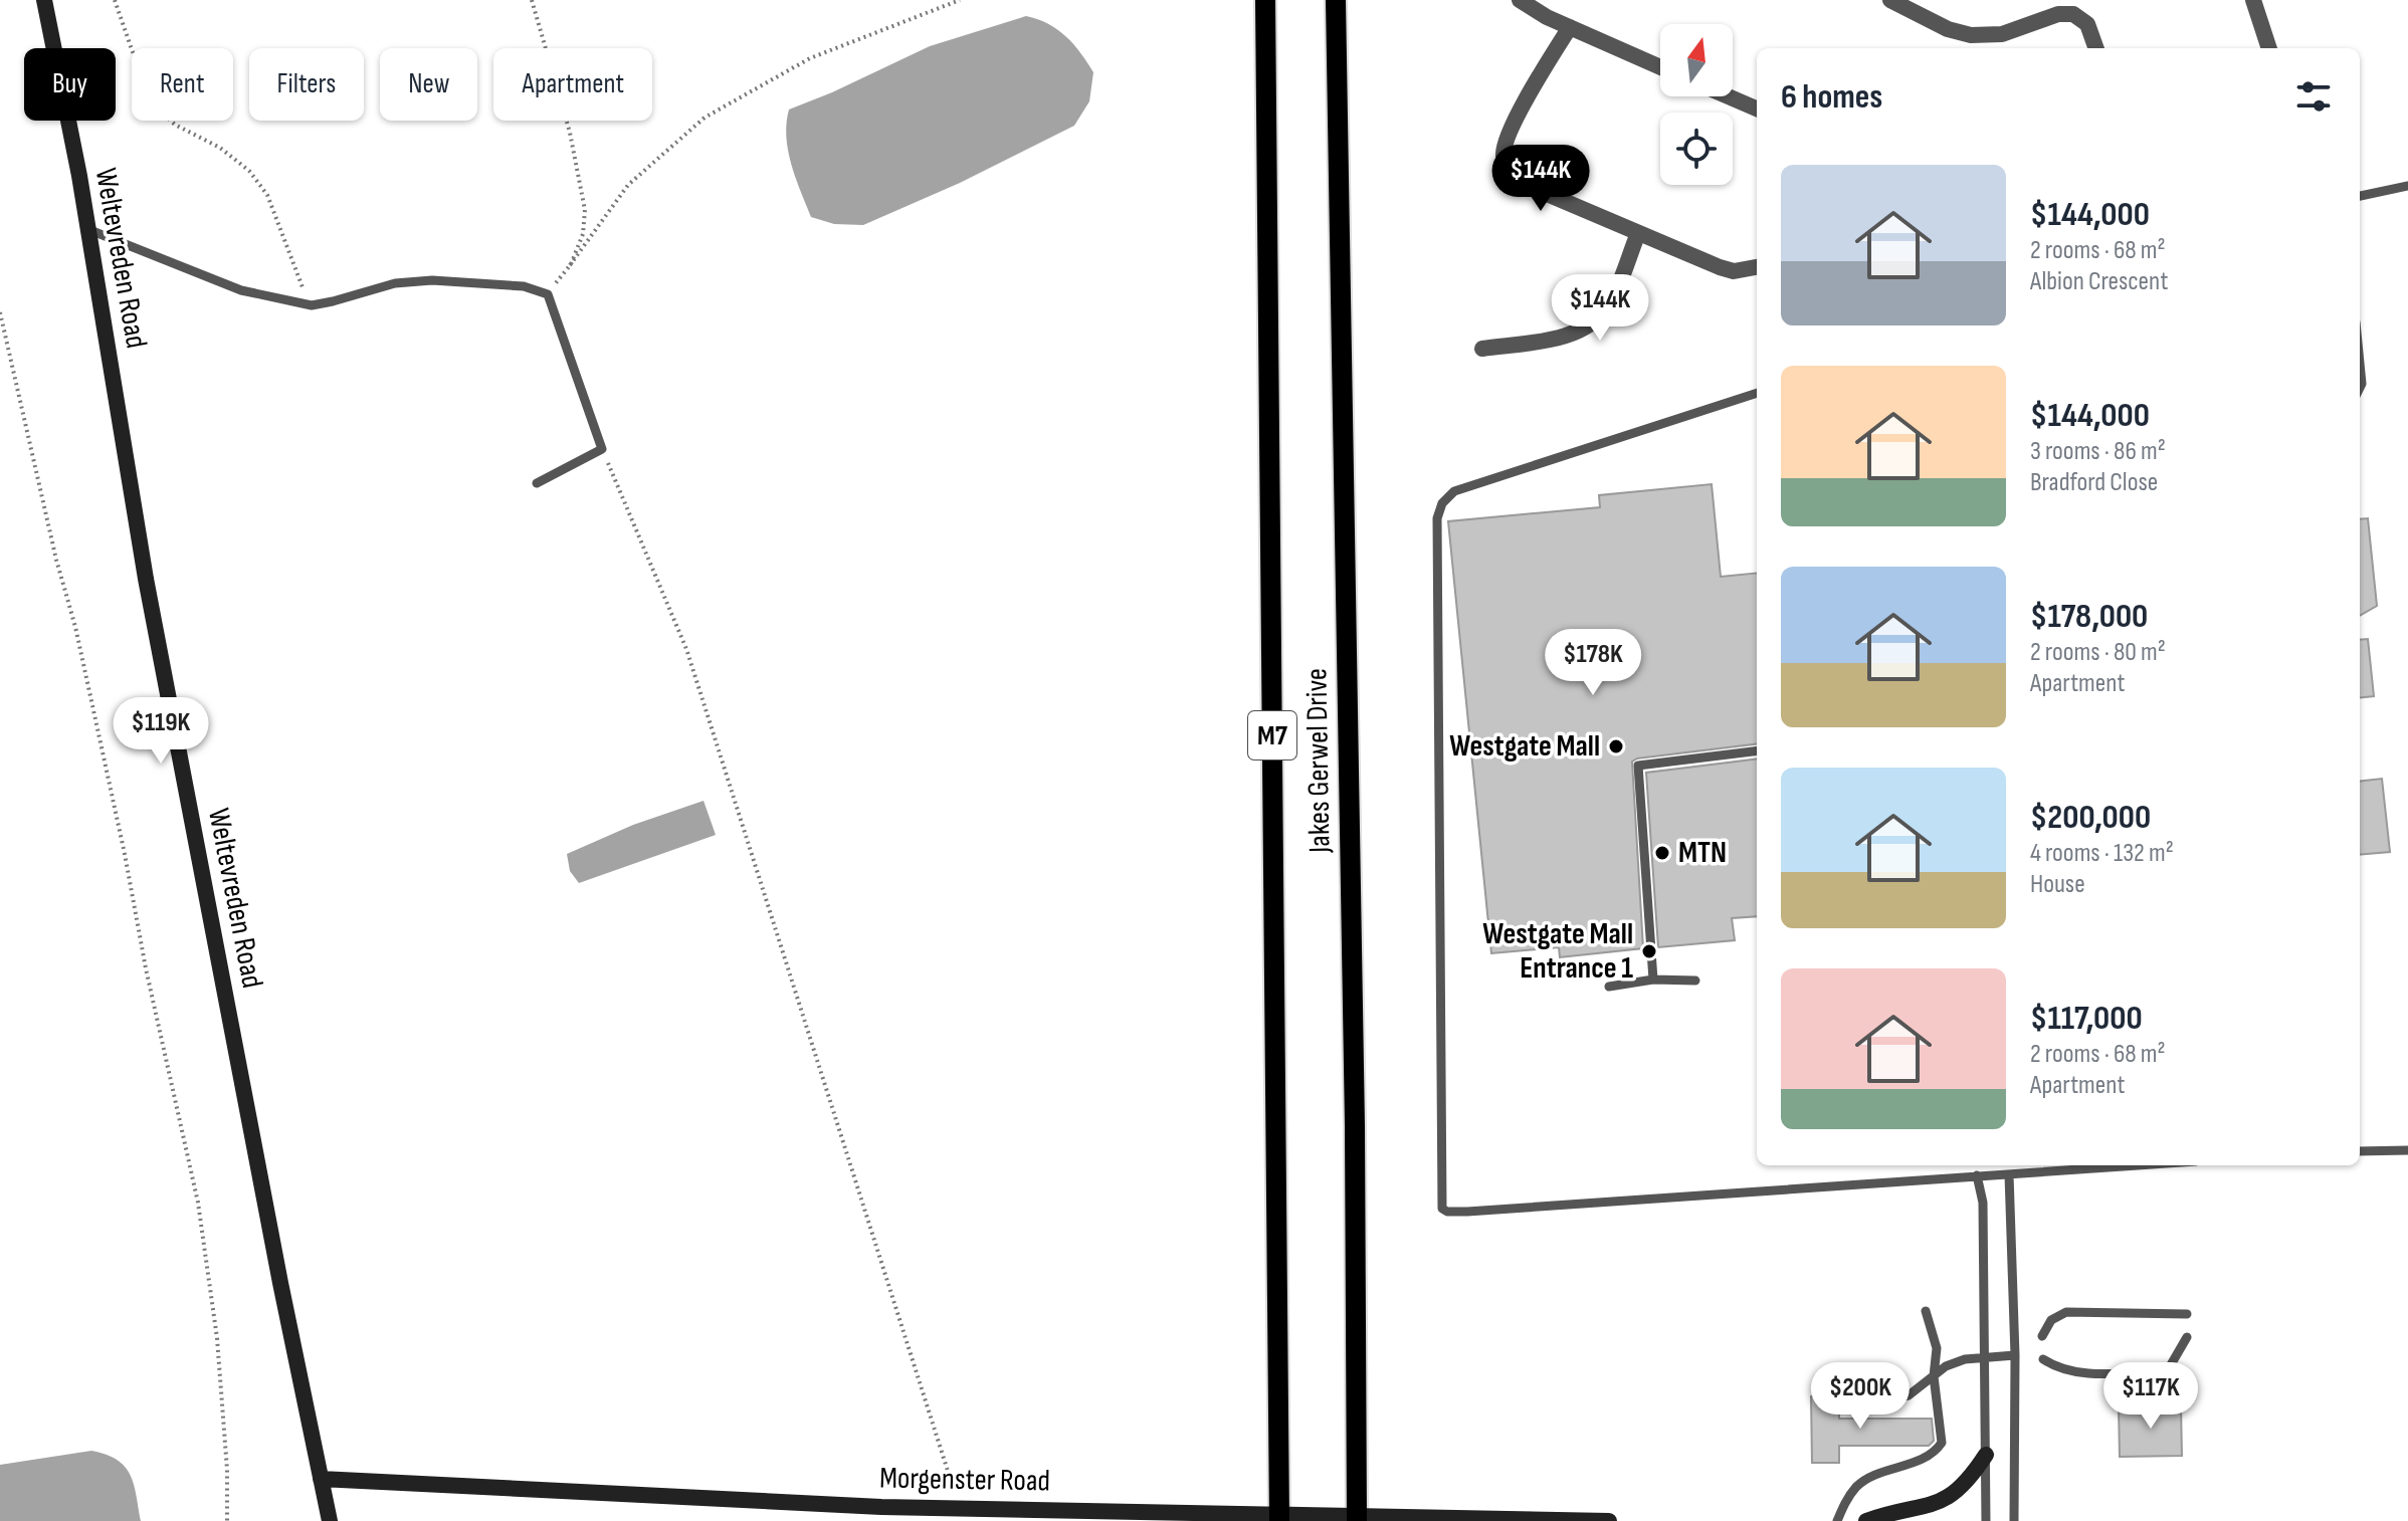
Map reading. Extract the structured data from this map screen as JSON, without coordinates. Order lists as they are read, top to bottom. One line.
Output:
{"streets":{"main road":["M7","Jakes Gerwel Drive"],"street":["Weltevreden Road","Morgenster Road"]},"crossings":[["Weltevreden Road","Morgenster Road"],["Jakes Gerwel Drive","Morgenster Road"]],"places":["Westgate Mall","MTN","Westgate Mall Entrance 1"],"north":"top","page":{"chip":["Buy","Rent","Filters","New","Apartment"],"heading":"6 homes","price":["$144K","$144K","$178K","$119K","$200K","$117K"],"list":[{"name":"$144,000","note":"2 rooms · 68 m² · Albion Crescent"},{"name":"$144,000","note":"3 rooms · 86 m² · Bradford Close"},{"name":"$178,000","note":"2 rooms · 80 m² · Apartment"},{"name":"$200,000","note":"4 rooms · 132 m² · House"},{"name":"$117,000","note":"2 rooms · 68 m² · Apartment"}]}}
